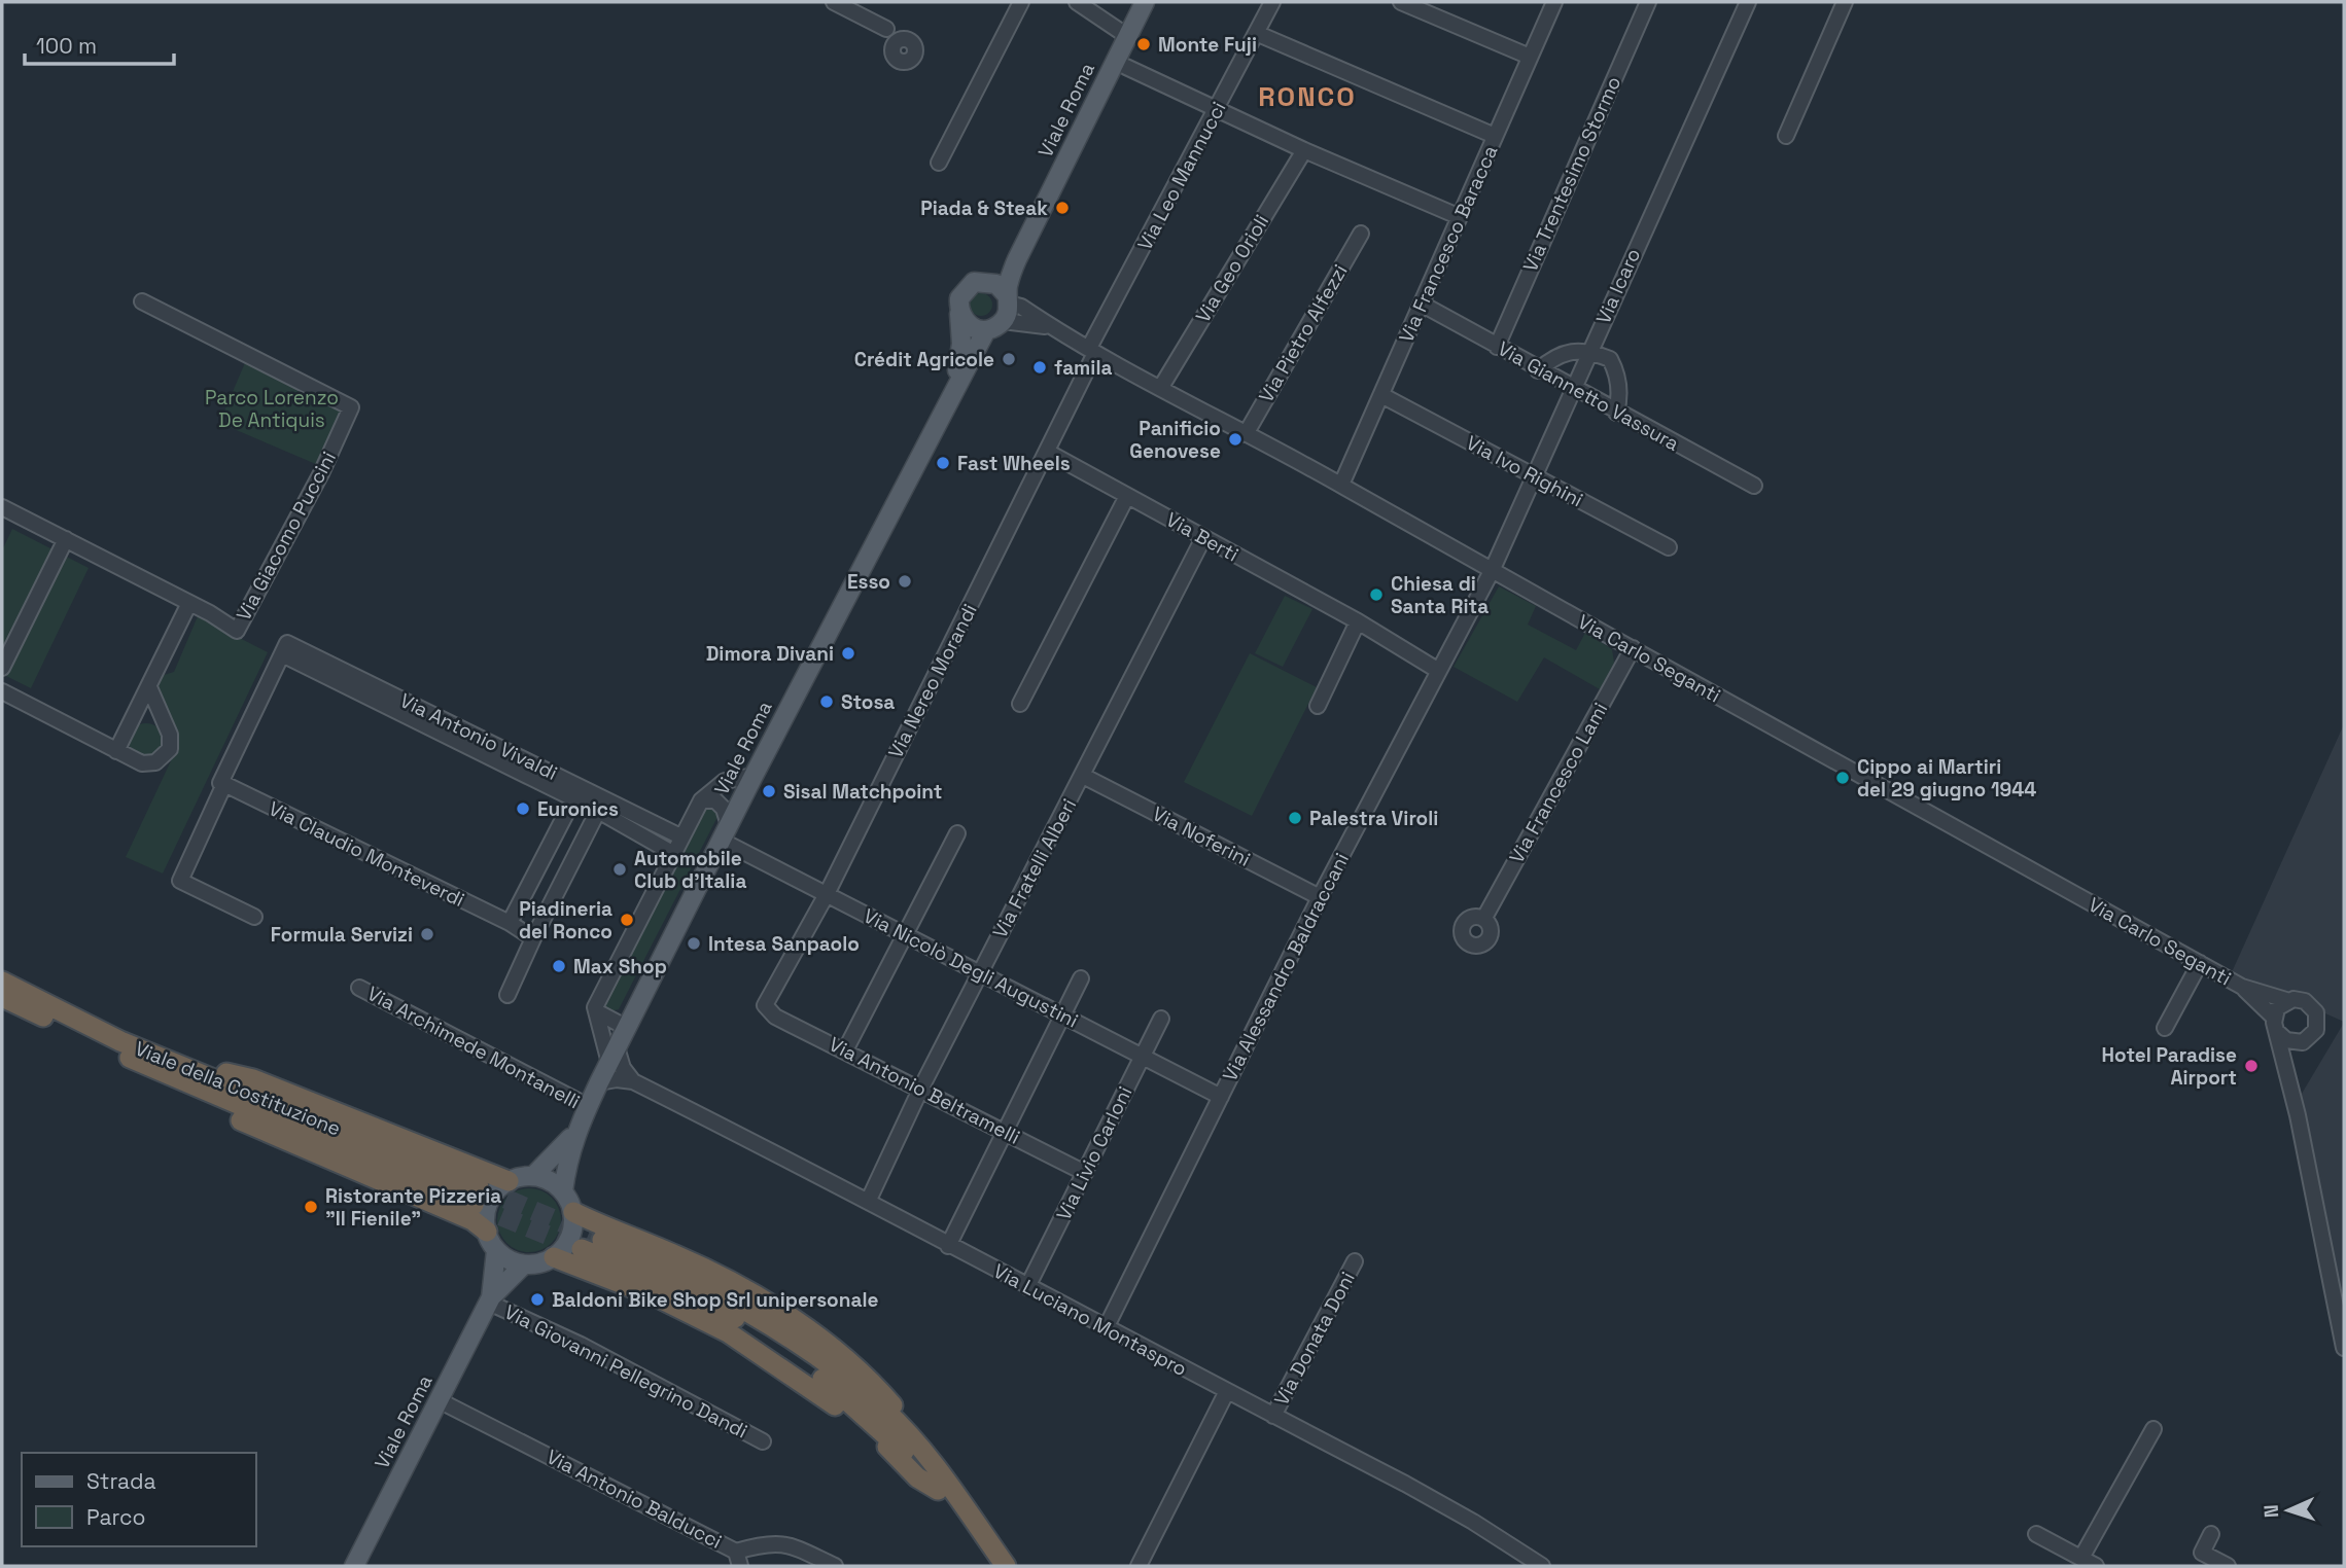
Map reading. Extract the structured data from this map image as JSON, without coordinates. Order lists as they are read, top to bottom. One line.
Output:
{"streets":{"highway":["Viale della Costituzione"],"main road":["Viale Roma"],"street":["Via Trentesimo Stormo","Via Leo Mannucci","Via Francesco Baracca","Via Geo Orioli","Via Icaro","Via Pietro Alfezzi","Via Giannetto Vassura","Via Ivo Righini","Via Giacomo Puccini","Via Berti","Via Carlo Seganti","Via Nereo Morandi","Via Antonio Vivaldi","Via Francesco Lami","Via Noferini","Via Claudio Monteverdi","Via Fratelli Alberi","Via Alessandro Baldraccani","Via Nicolò Degli Augustini","Via Archimede Montanelli","Via Antonio Beltramelli","Via Livio Carloni","Via Luciano Montaspro","Via Donata Doni","Via Giovanni Pellegrino Dandi","Via Antonio Balducci"]},"crossings":[["Viale Roma","Via Carlo Seganti"],["Viale Roma","Via Nicolò Degli Augustini"],["Viale Roma","Via Archimede Montanelli"],["Viale Roma","Via Luciano Montaspro"],["Viale Roma","Via Giovanni Pellegrino Dandi"],["Viale Roma","Via Antonio Balducci"],["Via Trentesimo Stormo","Via Giannetto Vassura"],["Via Leo Mannucci","Via Carlo Seganti"],["Via Leo Mannucci","Via Nereo Morandi"],["Via Francesco Baracca","Via Giannetto Vassura"],["Via Francesco Baracca","Via Ivo Righini"],["Via Francesco Baracca","Via Carlo Seganti"],["Via Geo Orioli","Via Carlo Seganti"],["Via Icaro","Via Giannetto Vassura"],["Via Icaro","Via Ivo Righini"],["Via Icaro","Via Carlo Seganti"],["Via Icaro","Via Alessandro Baldraccani"],["Via Pietro Alfezzi","Via Carlo Seganti"],["Via Berti","Via Nereo Morandi"],["Via Berti","Via Fratelli Alberi"],["Via Berti","Via Alessandro Baldraccani"],["Via Carlo Seganti","Via Nereo Morandi"],["Via Carlo Seganti","Via Francesco Lami"],["Via Carlo Seganti","Via Alessandro Baldraccani"],["Via Nereo Morandi","Via Nicolò Degli Augustini"],["Via Nereo Morandi","Via Antonio Beltramelli"],["Via Noferini","Via Fratelli Alberi"],["Via Noferini","Via Alessandro Baldraccani"],["Via Fratelli Alberi","Via Nicolò Degli Augustini"],["Via Fratelli Alberi","Via Antonio Beltramelli"],["Via Fratelli Alberi","Via Luciano Montaspro"],["Via Alessandro Baldraccani","Via Nicolò Degli Augustini"],["Via Alessandro Baldraccani","Via Luciano Montaspro"],["Via Nicolò Degli Augustini","Via Livio Carloni"],["Via Antonio Beltramelli","Via Livio Carloni"],["Via Livio Carloni","Via Luciano Montaspro"],["Via Luciano Montaspro","Via Donata Doni"]],"districts":["RONCO"],"parks":["Parco Lorenzo De Antiquis"],"places":["Monte Fuji","Piada & Steak","Crédit Agricole","famila","Panificio Genovese","Fast Wheels","Esso","Chiesa di Santa Rita","Dimora Divani","Stosa","Cippo ai Martiri del 29 giugno 1944","Sisal Matchpoint","Euronics","Palestra Viroli","Automobile Club d'Italia","Piadineria del Ronco","Formula Servizi","Intesa Sanpaolo","Max Shop","Hotel Paradise Airport","Ristorante Pizzeria \"Il Fienile\"","Baldoni Bike Shop Srl unipersonale"],"legend":["Strada","Parco"],"scale_bar":"100 m","north":"left"}
